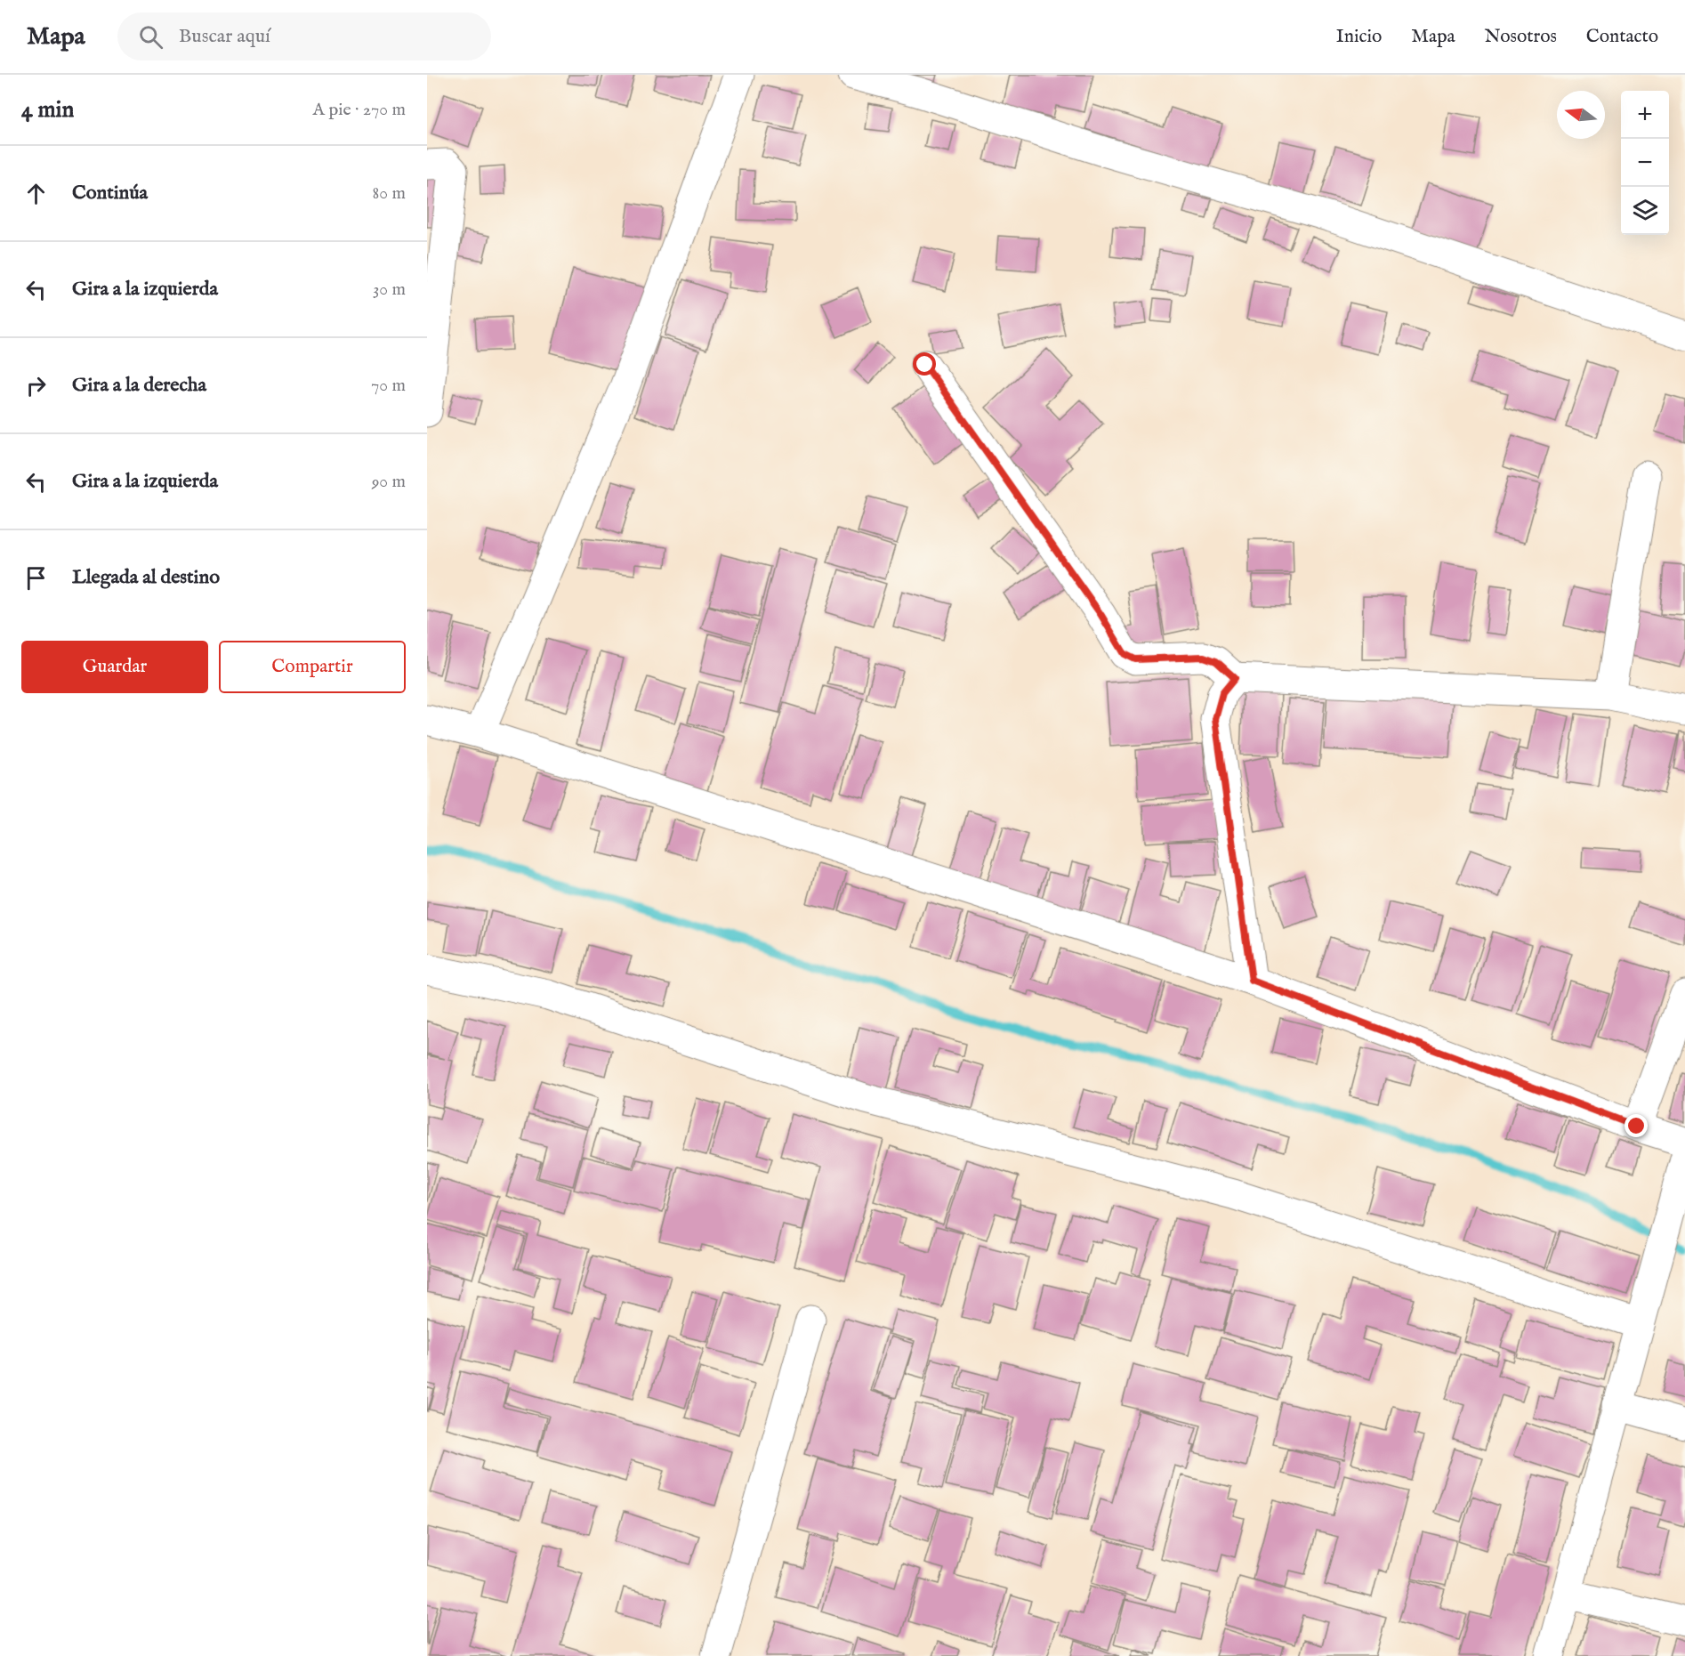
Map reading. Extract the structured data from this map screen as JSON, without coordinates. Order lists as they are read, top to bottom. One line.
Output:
{"north":"left","page":{"header":"Mapa","search":"Buscar aquí","nav":["Inicio","Mapa","Nosotros","Contacto"],"heading":["4 min","A pie · 270 m"],"map_buttons":["+","−"],"list":[["Continúa","80 m"],["Gira a la izquierda","30 m"],["Gira a la derecha","70 m"],["Gira a la izquierda","90 m"],"Llegada al destino"],"buttons":["Guardar","Compartir"]}}
